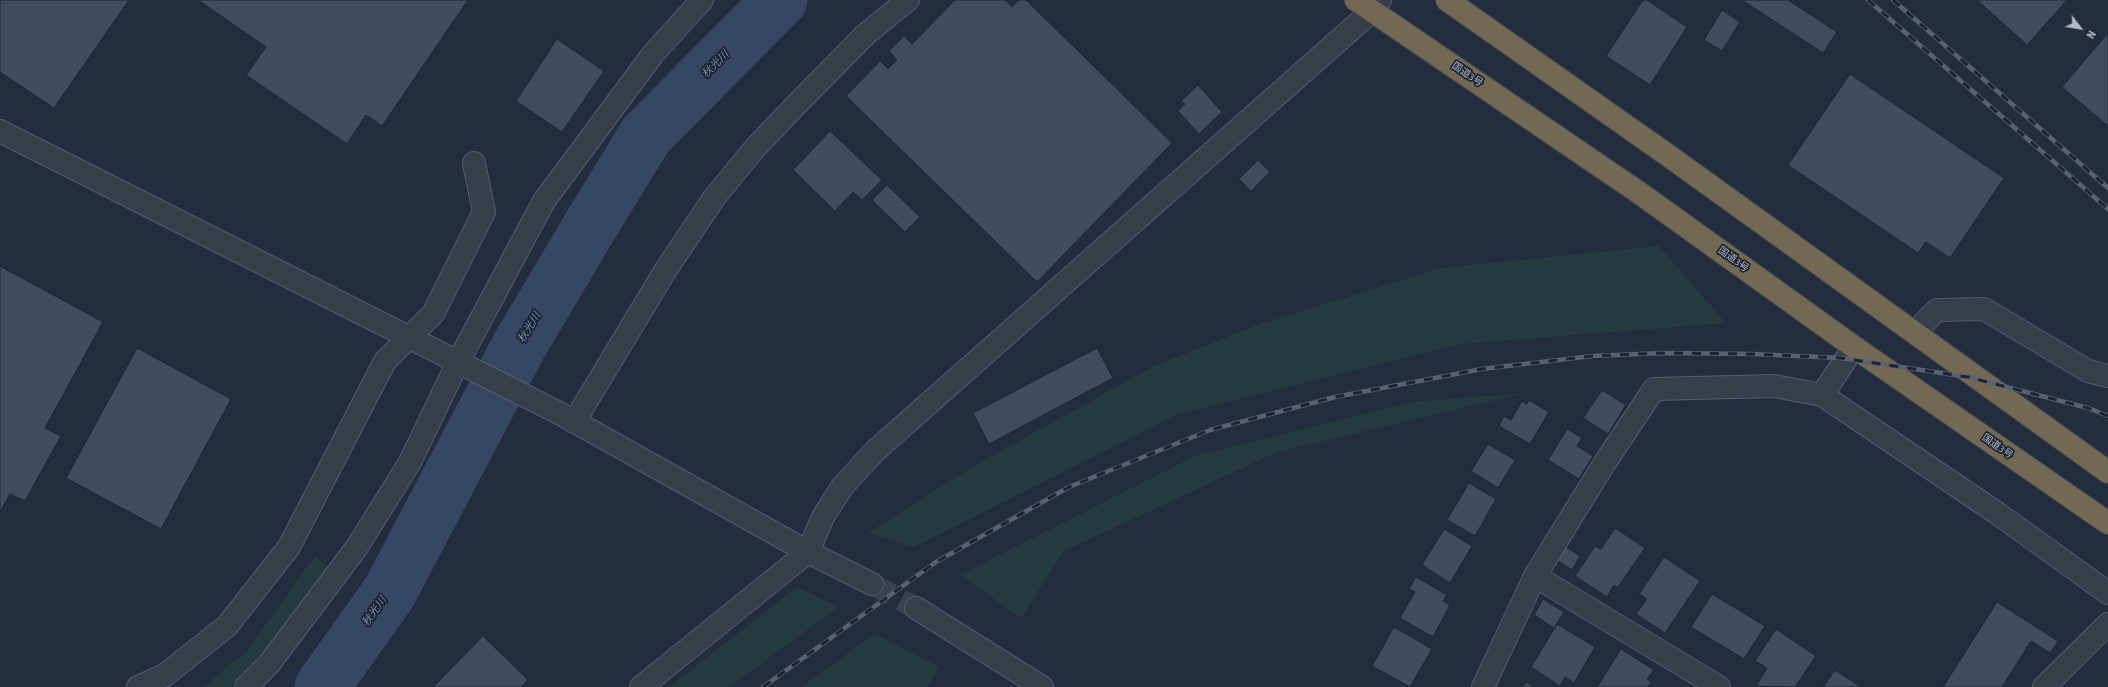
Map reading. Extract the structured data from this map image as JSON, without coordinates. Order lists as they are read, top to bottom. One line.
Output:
{"streets":{"highway":["国道3号"]},"water":["秋光川"],"north":"bottom right"}
